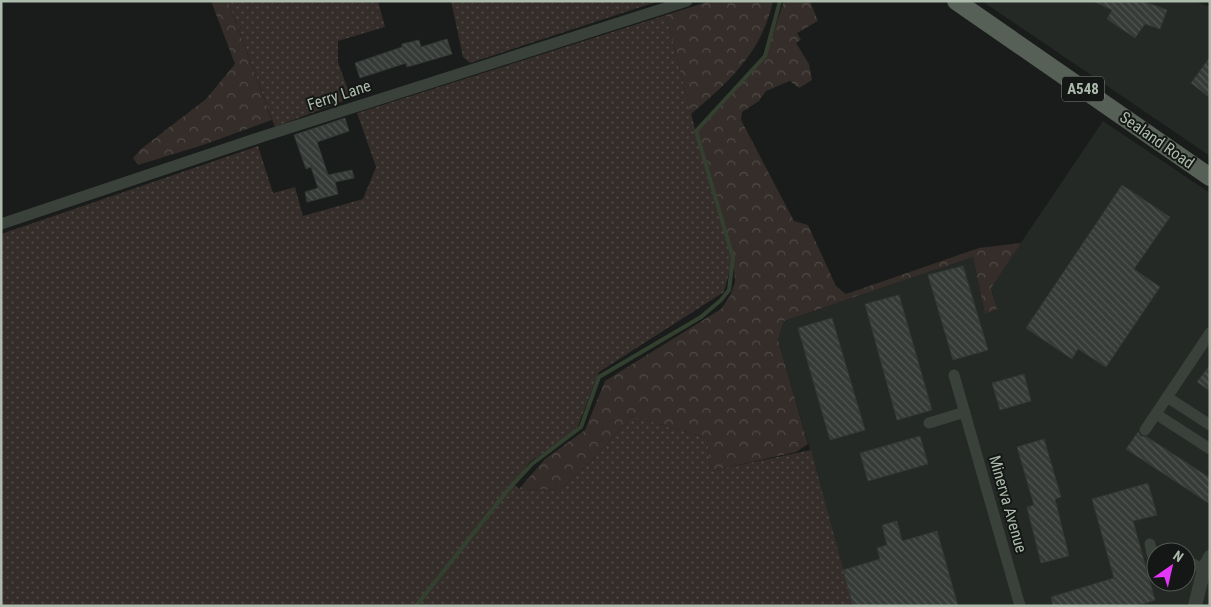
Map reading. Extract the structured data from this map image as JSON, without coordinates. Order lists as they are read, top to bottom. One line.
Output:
{"streets":{"main road":["A548","Sealand Road"],"street":["Ferry Lane","Minerva Avenue"]},"north":"top right"}
